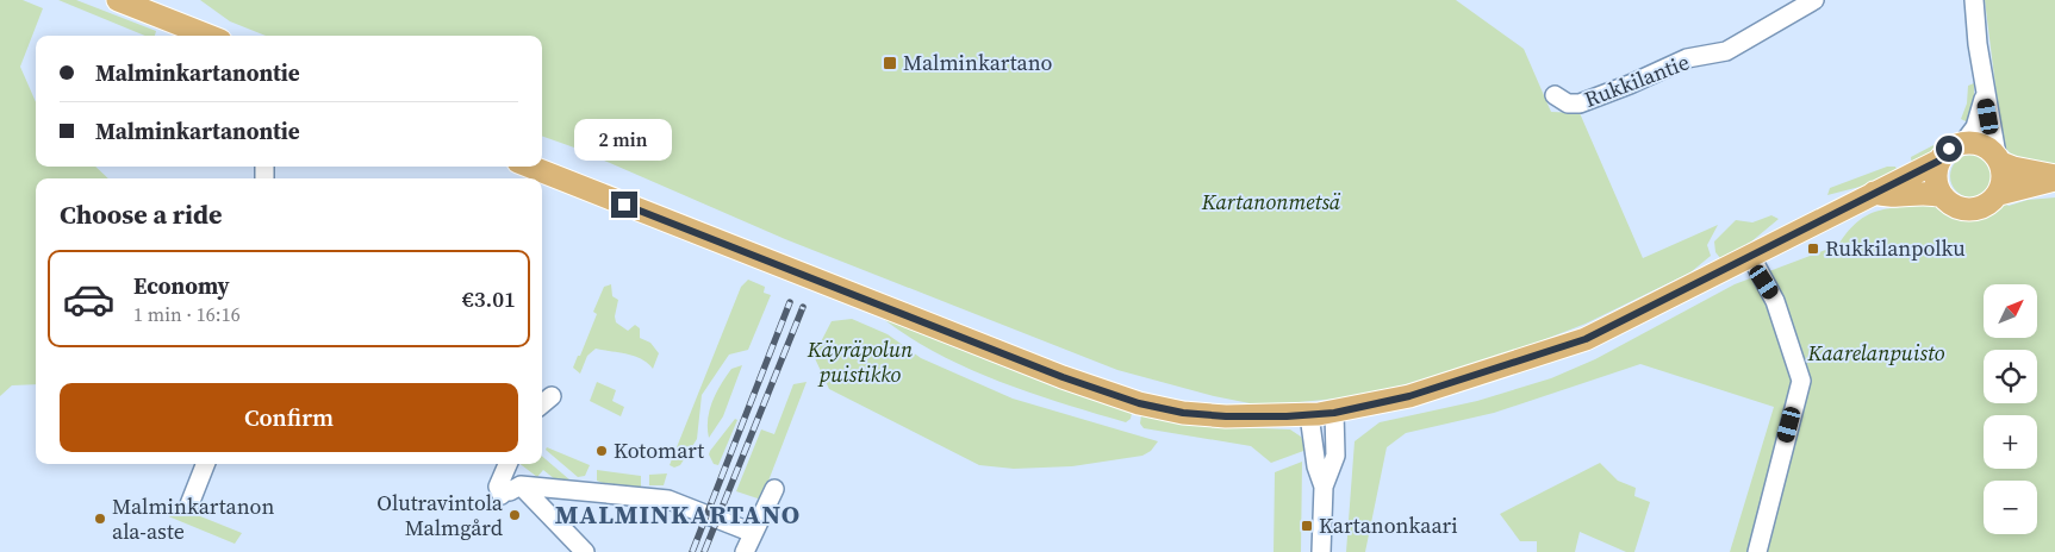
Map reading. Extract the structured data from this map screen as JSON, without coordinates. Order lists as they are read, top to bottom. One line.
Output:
{"streets":{"street":["Rukkilantie"]},"districts":["MALMINKARTANO"],"parks":["Kartanonmetsä","Käyräpolun puistikko","Kaarelanpuisto"],"places":{"transit":["Malminkartano","Rukkilanpolku","Kartanonkaari"],"other":["Kotomart","Olutravintola Malmgård","Malminkartanon ala-aste"]},"north":"top right","page":{"banner":["Malminkartanontie","Malminkartanontie"],"bubble":"2 min","heading":"Choose a ride","list":[{"name":"Economy","note":"1 min · 16:16","value":"€3.01"}],"map_buttons":["+","−"],"buttons":"Confirm"}}
